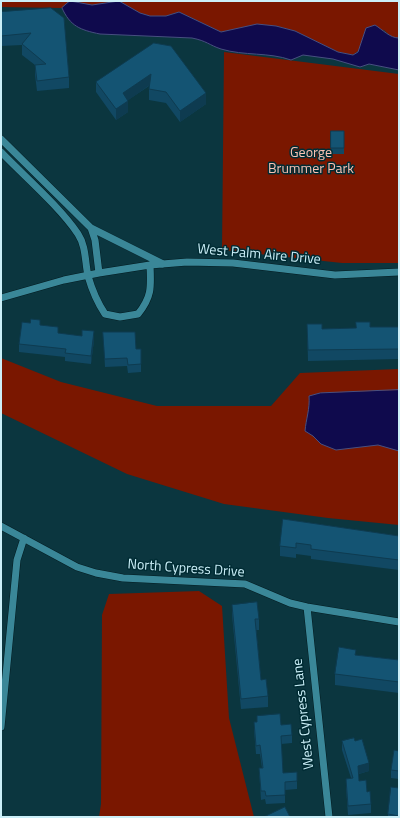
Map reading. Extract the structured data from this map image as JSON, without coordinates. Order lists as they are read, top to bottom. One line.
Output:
{"streets":{"street":["West Palm Aire Drive","North Cypress Drive","West Cypress Lane"]},"crossings":[["North Cypress Drive","West Cypress Lane"]],"parks":["George Brummer Park"]}
